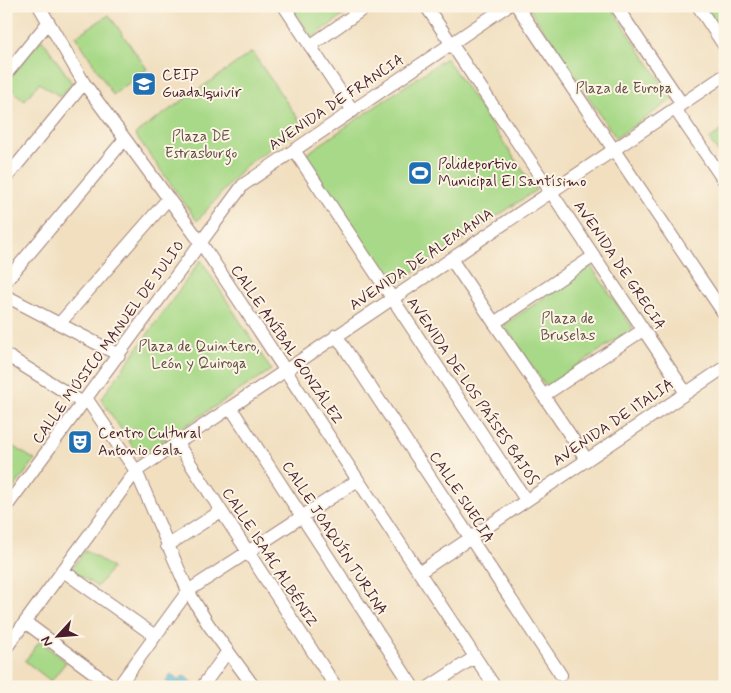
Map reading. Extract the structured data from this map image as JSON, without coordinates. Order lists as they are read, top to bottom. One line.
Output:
{"streets":{"street":["AVENIDA DE FRANCIA","AVENIDA DE ALEMANIA","AVENIDA DE GRECIA","CALLE MÚSICO MANUEL DE JULIO","CALLE ANÍBAL GONZÁLEZ","AVENIDA DE LOS PAÍSES BAJOS","AVENIDA DE ITALIA","CALLE SUECIA","CALLE JOAQUÍN TURINA","CALLE ISAAC ALBÉNIZ"]},"crossings":[["AVENIDA DE FRANCIA","AVENIDA DE GRECIA"],["AVENIDA DE FRANCIA","CALLE MÚSICO MANUEL DE JULIO"],["AVENIDA DE FRANCIA","CALLE ANÍBAL GONZÁLEZ"],["AVENIDA DE FRANCIA","AVENIDA DE LOS PAÍSES BAJOS"],["AVENIDA DE ALEMANIA","AVENIDA DE GRECIA"],["AVENIDA DE ALEMANIA","CALLE ANÍBAL GONZÁLEZ"],["AVENIDA DE ALEMANIA","AVENIDA DE LOS PAÍSES BAJOS"],["AVENIDA DE ALEMANIA","CALLE SUECIA"],["AVENIDA DE ALEMANIA","CALLE JOAQUÍN TURINA"],["AVENIDA DE ALEMANIA","CALLE ISAAC ALBÉNIZ"],["AVENIDA DE GRECIA","AVENIDA DE ITALIA"],["CALLE MÚSICO MANUEL DE JULIO","CALLE ANÍBAL GONZÁLEZ"],["CALLE ANÍBAL GONZÁLEZ","AVENIDA DE ITALIA"],["AVENIDA DE LOS PAÍSES BAJOS","AVENIDA DE ITALIA"],["AVENIDA DE ITALIA","CALLE SUECIA"]],"parks":["Plaza de Europa","Plaza DE Estrasburgo","Plaza de Bruselas","Plaza de Quintero, León y Quiroga"],"places":{"school or university":["CEIP Guadalquivir"],"sports":["Polideportivo Municipal El Santísimo"],"theatre":["Centro Cultural Antonio Gala"]},"north":"bottom left"}
